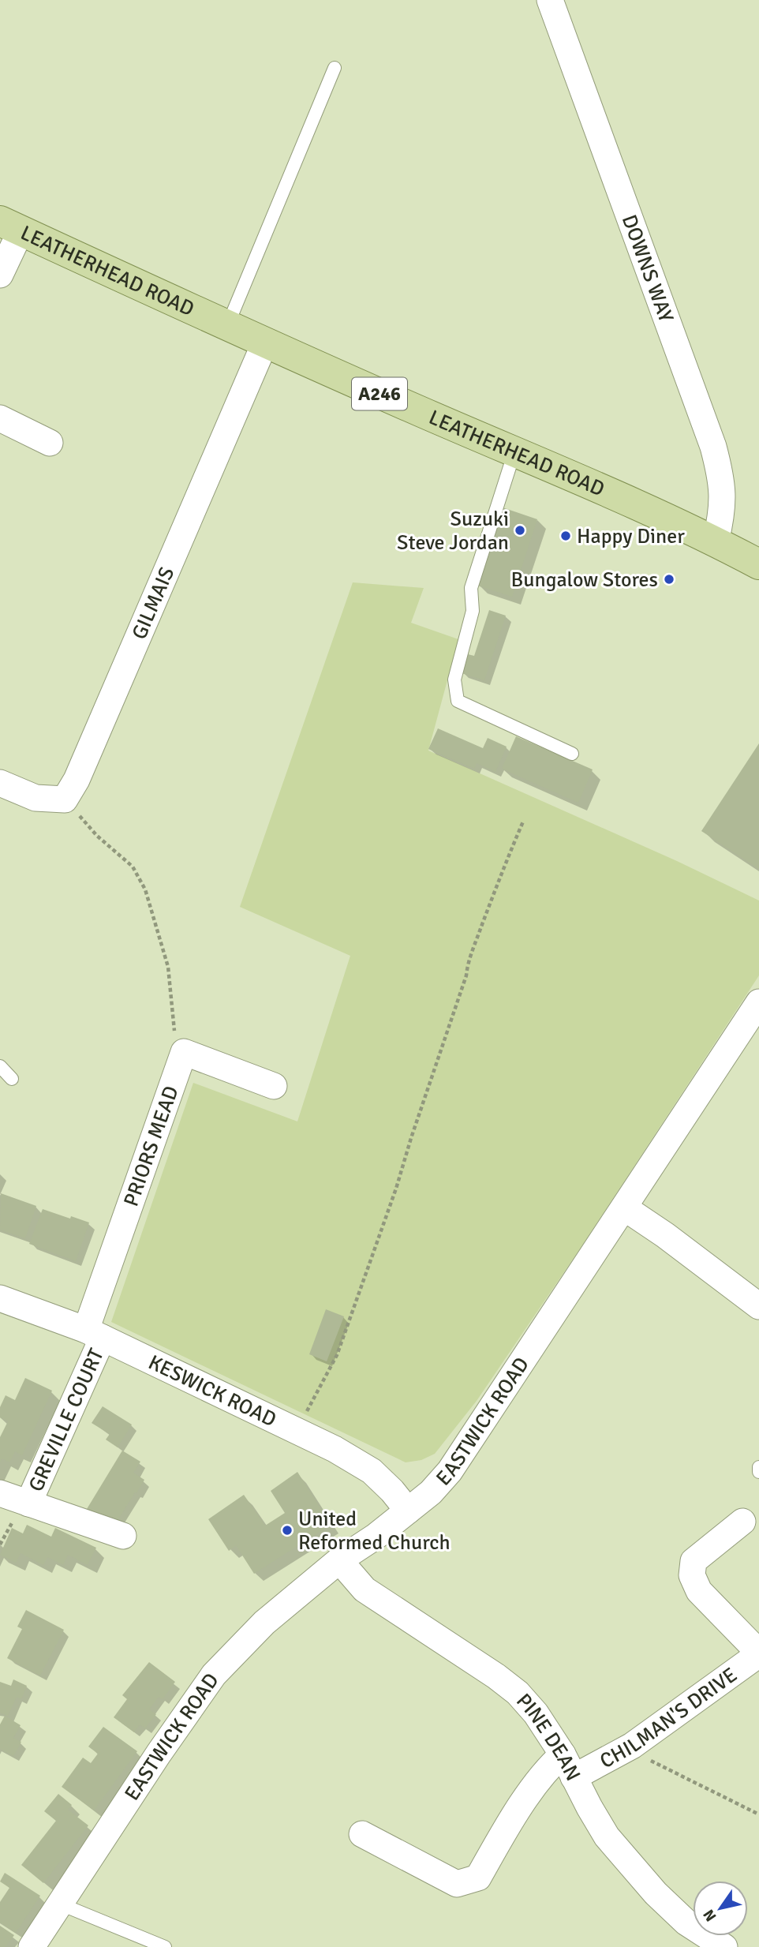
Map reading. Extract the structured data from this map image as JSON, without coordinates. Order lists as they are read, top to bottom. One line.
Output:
{"streets":{"main road":["LEATHERHEAD ROAD","A246"],"street":["DOWNS WAY","GILMAIS","PRIORS MEAD","KESWICK ROAD","GREVILLE COURT","EASTWICK ROAD","CHILMAN'S DRIVE","PINE DEAN"]},"crossings":[["DOWNS WAY","LEATHERHEAD ROAD"],["LEATHERHEAD ROAD","GILMAIS"],["PRIORS MEAD","KESWICK ROAD"],["PRIORS MEAD","GREVILLE COURT"],["KESWICK ROAD","GREVILLE COURT"],["KESWICK ROAD","EASTWICK ROAD"],["EASTWICK ROAD","PINE DEAN"],["CHILMAN'S DRIVE","PINE DEAN"]],"places":["Suzuki Steve Jordan","Happy Diner","Bungalow Stores","United Reformed Church"],"north":"bottom left"}
